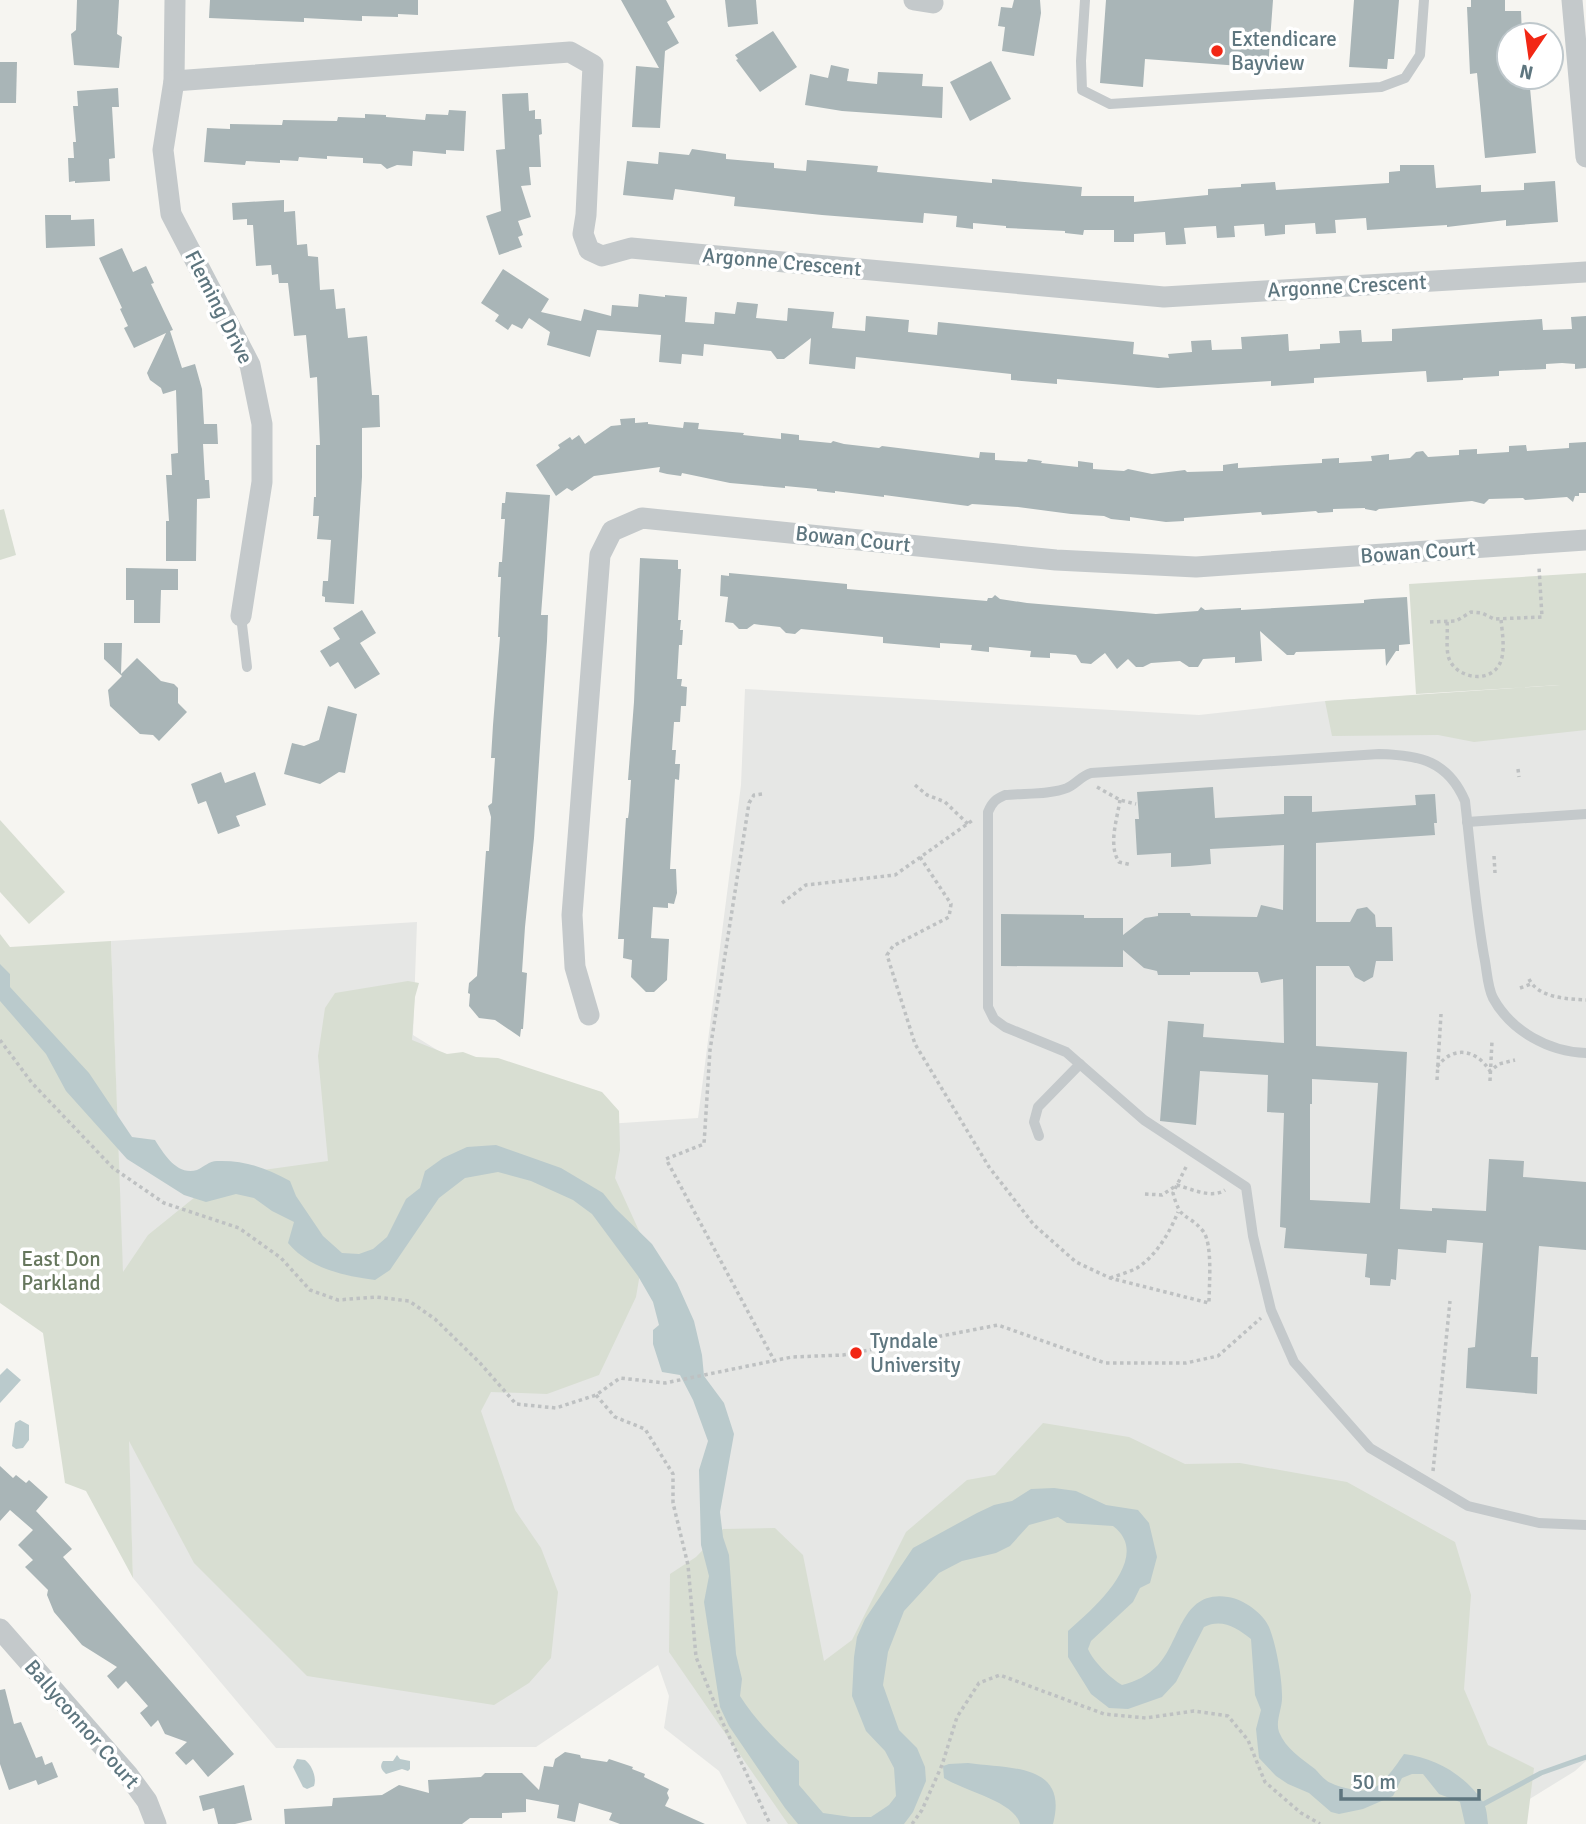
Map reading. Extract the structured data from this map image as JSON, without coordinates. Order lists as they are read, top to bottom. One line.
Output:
{"streets":{"street":["Argonne Crescent","Fleming Drive","Bowan Court","Ballyconnor Court"]},"crossings":[["Argonne Crescent","Fleming Drive"]],"parks":["East Don Parkland"],"places":["Extendicare Bayview","Tyndale University"],"scale_bar":"50 m","north":"bottom"}
